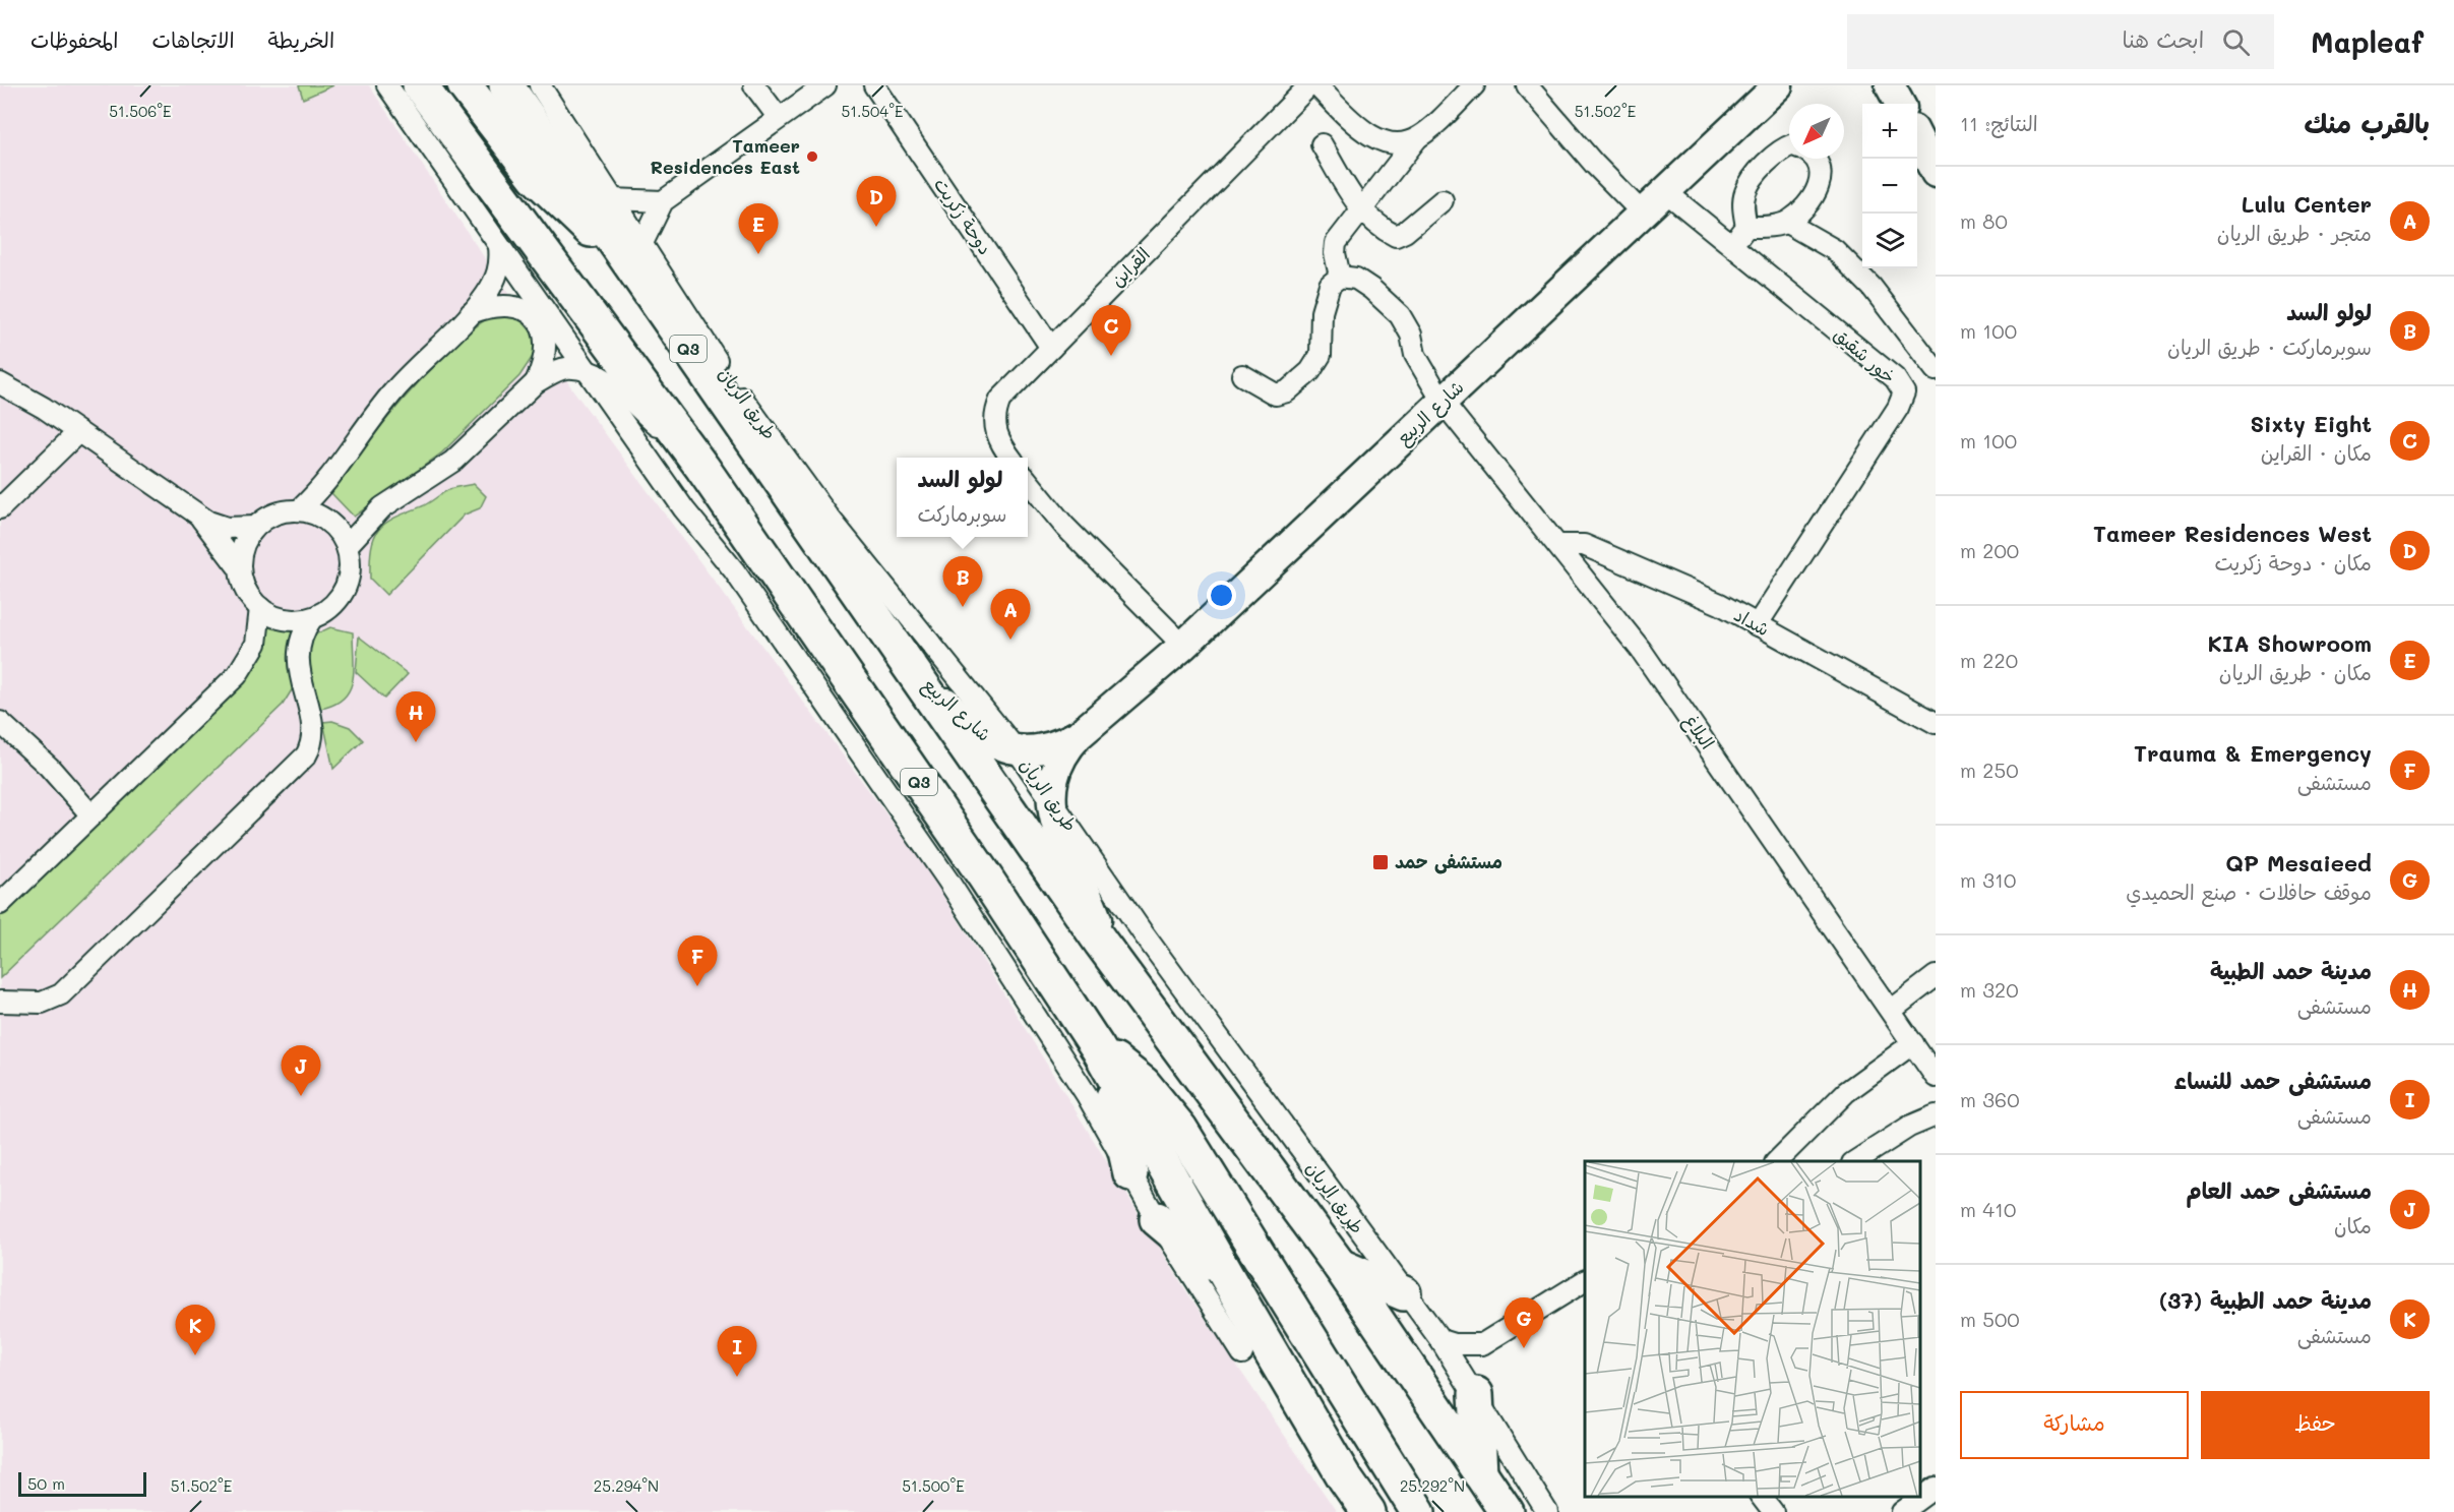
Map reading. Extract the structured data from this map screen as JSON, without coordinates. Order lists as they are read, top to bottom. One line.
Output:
{"streets":{"highway":["Q3","طريق الريان"],"street":["دوحة زكريت","القراين","خور شقيق","شارع الربيع","شداد","البلاغ"]},"crossings":[["دوحة زكريت","القراين"],["خور شقيق","شارع الربيع"],["خور شقيق","شداد"],["طريق الريان","شارع الربيع"],["شارع الربيع","البلاغ"],["شداد","البلاغ"]],"places":{"other":["Tameer Residences East"],"transit":["مستشفى حمد"]},"scale_bar":"50 m","north":"bottom left","page":{"header":"Mapleaf","search":"ابحث هنا","nav":["الخريطة","الاتجاهات","المحفوظات"],"heading":["بالقرب منك","النتائج: 11"],"map_buttons":["+","−"],"list":[{"mark":"A","name":"Lulu Center","note":"متجر · طريق الريان","value":"80 m"},{"mark":"B","name":"لولو السد","note":"سوبرماركت · طريق الريان","value":"100 m"},{"mark":"C","name":"Sixty Eight","note":"مكان · القراين","value":"100 m"},{"mark":"D","name":"Tameer Residences West","note":"مكان · دوحة زكريت","value":"200 m"},{"mark":"E","name":"KIA Showroom","note":"مكان · طريق الريان","value":"220 m"},{"mark":"F","name":"Trauma & Emergency","note":"مستشفى","value":"250 m"},{"mark":"G","name":"QP Mesaieed","note":"موقف حافلات · صنع الحميدي","value":"310 m"},{"mark":"H","name":"مدينة حمد الطبية","note":"مستشفى","value":"320 m"},{"mark":"I","name":"مستشفى حمد للنساء","note":"مستشفى","value":"360 m"},{"mark":"J","name":"مستشفى حمد العام","note":"مكان","value":"410 m"},{"mark":"K","name":"مدينة حمد الطبية (37)","note":"مستشفى","value":"500 m"}],"pins":["D","E","C","B","A","H","F","J","G","K","I"],"popup":["لولو السد","سوبرماركت"],"buttons":["حفظ","مشاركة"],"scale":"50 m"},"coordinates":["51.506°E","51.504°E","51.502°E","51.500°E","25.294°N","25.292°N"]}
